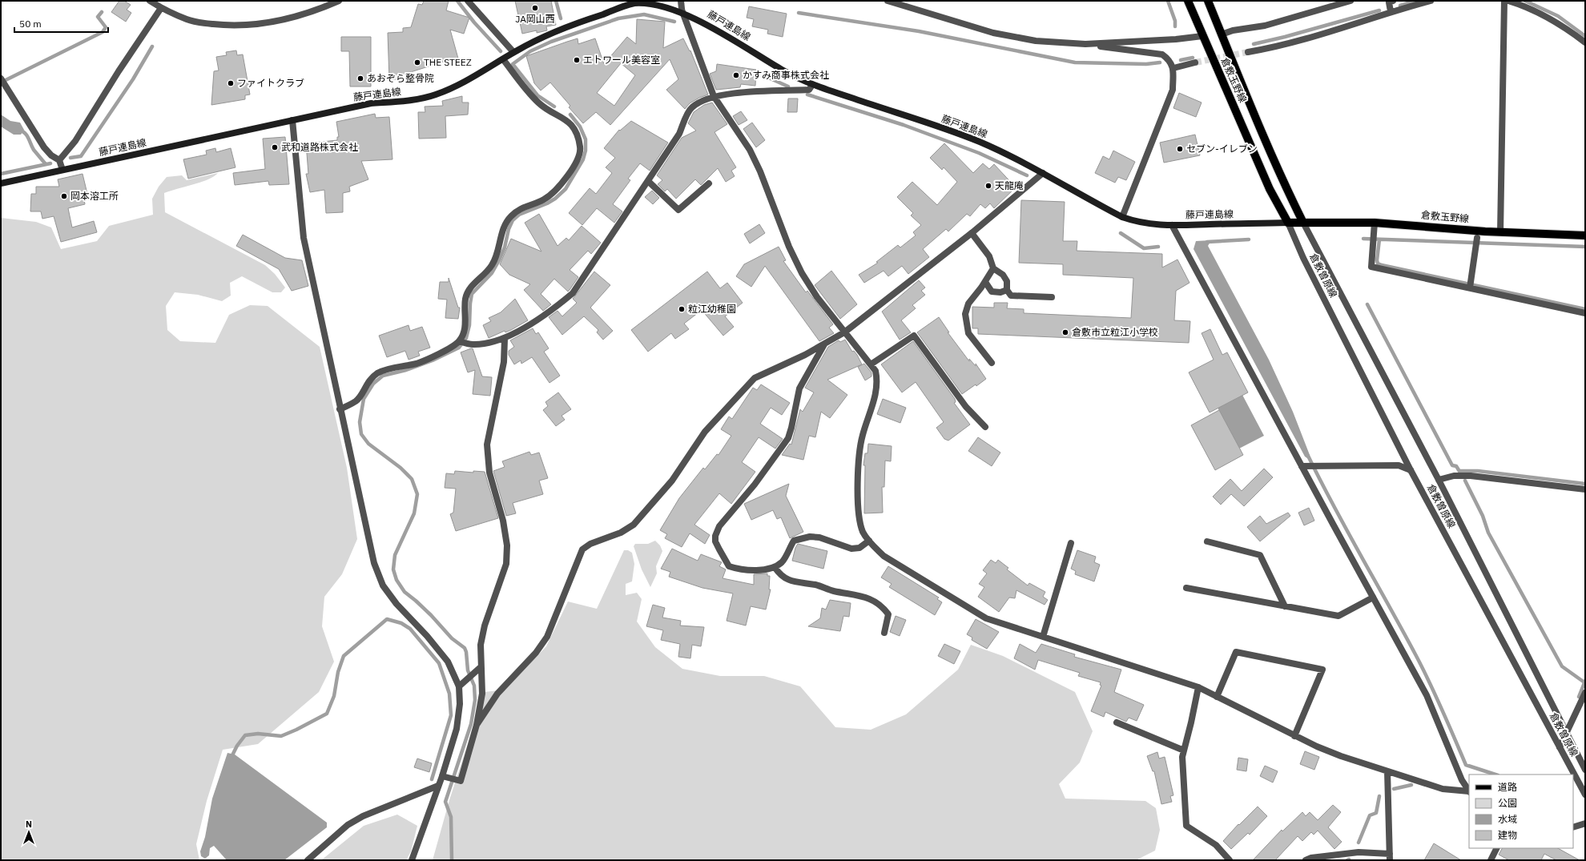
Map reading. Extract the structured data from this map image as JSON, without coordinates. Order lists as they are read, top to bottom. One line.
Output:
{"streets":{"main road":["藤戸連島線","倉敷玉野線"],"street":["倉敷曽原線"]},"crossings":[["藤戸連島線","倉敷玉野線"],["藤戸連島線","倉敷曽原線"],["倉敷玉野線","倉敷曽原線"]],"places":["JA岡山西","エトワール美容室","THE STEEZ","かすみ商事株式会社","あおぞら整骨院","ファイトクラブ","武和道路株式会社","セブン-イレブン","天龍庵","岡本溶工所","粒江幼稚園","倉敷市立粒江小学校"],"legend":["道路","公園","水域","建物"],"scale_bar":"50 m","north":"top"}
